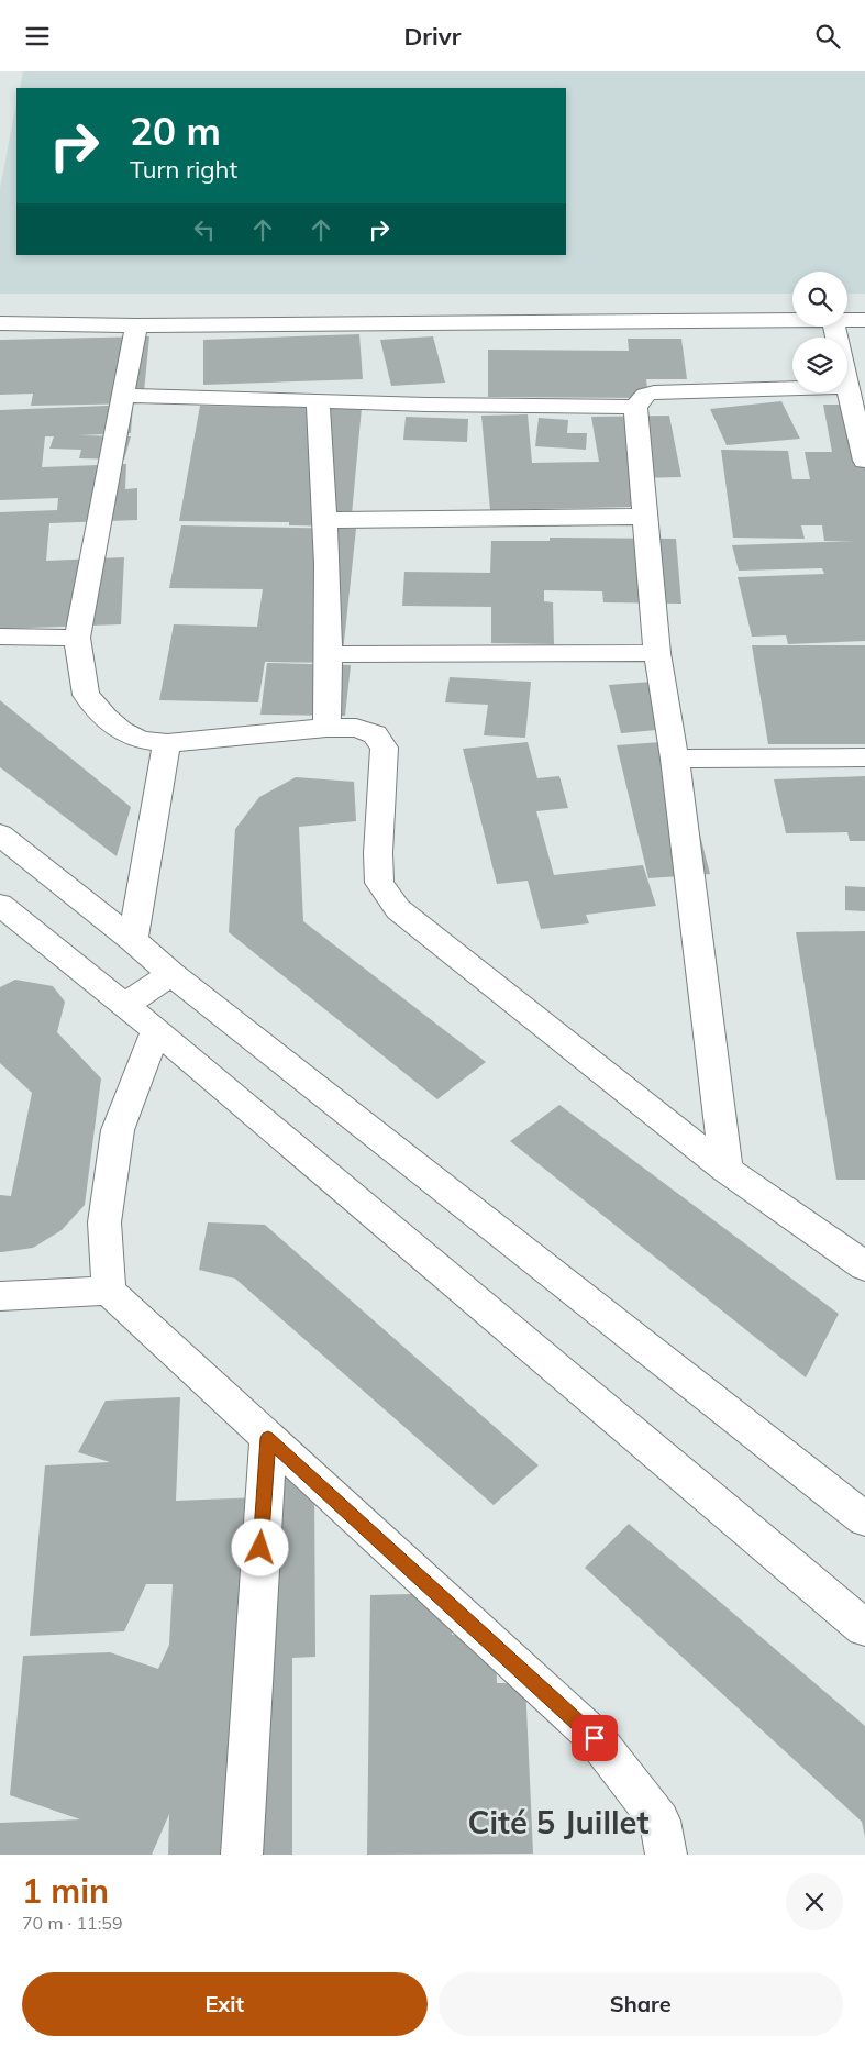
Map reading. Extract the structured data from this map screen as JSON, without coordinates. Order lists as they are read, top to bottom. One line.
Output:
{"districts":["Cité 5 Juillet"],"page":{"header":"Drivr","turn":["20 m","Turn right"],"heading":["1 min","70 m · 11:59"],"buttons":["Exit","Share"]}}
